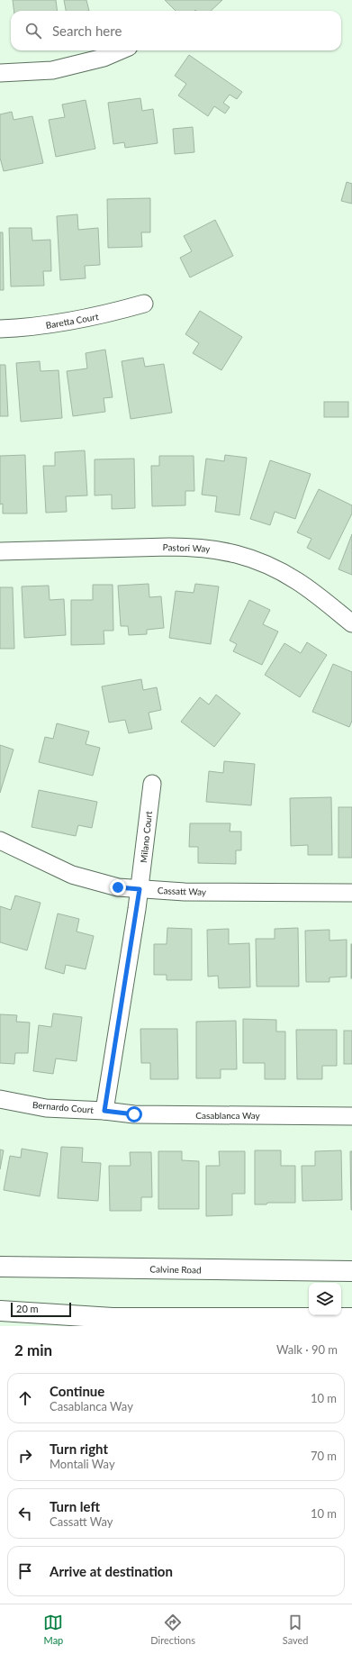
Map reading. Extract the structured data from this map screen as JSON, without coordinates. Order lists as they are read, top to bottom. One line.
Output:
{"streets":{"main road":["Calvine Road"],"street":["Baretta Court","Pastori Way","Milano Court","Cassatt Way","Bernardo Court","Casablanca Way"]},"crossings":[["Milano Court","Cassatt Way"],["Milano Court","Bernardo Court"],["Milano Court","Casablanca Way"],["Bernardo Court","Casablanca Way"]],"scale_bar":"20 m","page":{"search":"Search here","scale":"20 m","heading":["2 min","Walk · 90 m"],"list":[["Continue","Casablanca Way","10 m"],["Turn right","Montali Way","70 m"],["Turn left","Cassatt Way","10 m"],"Arrive at destination"],"nav":["Map","Directions","Saved"]}}
